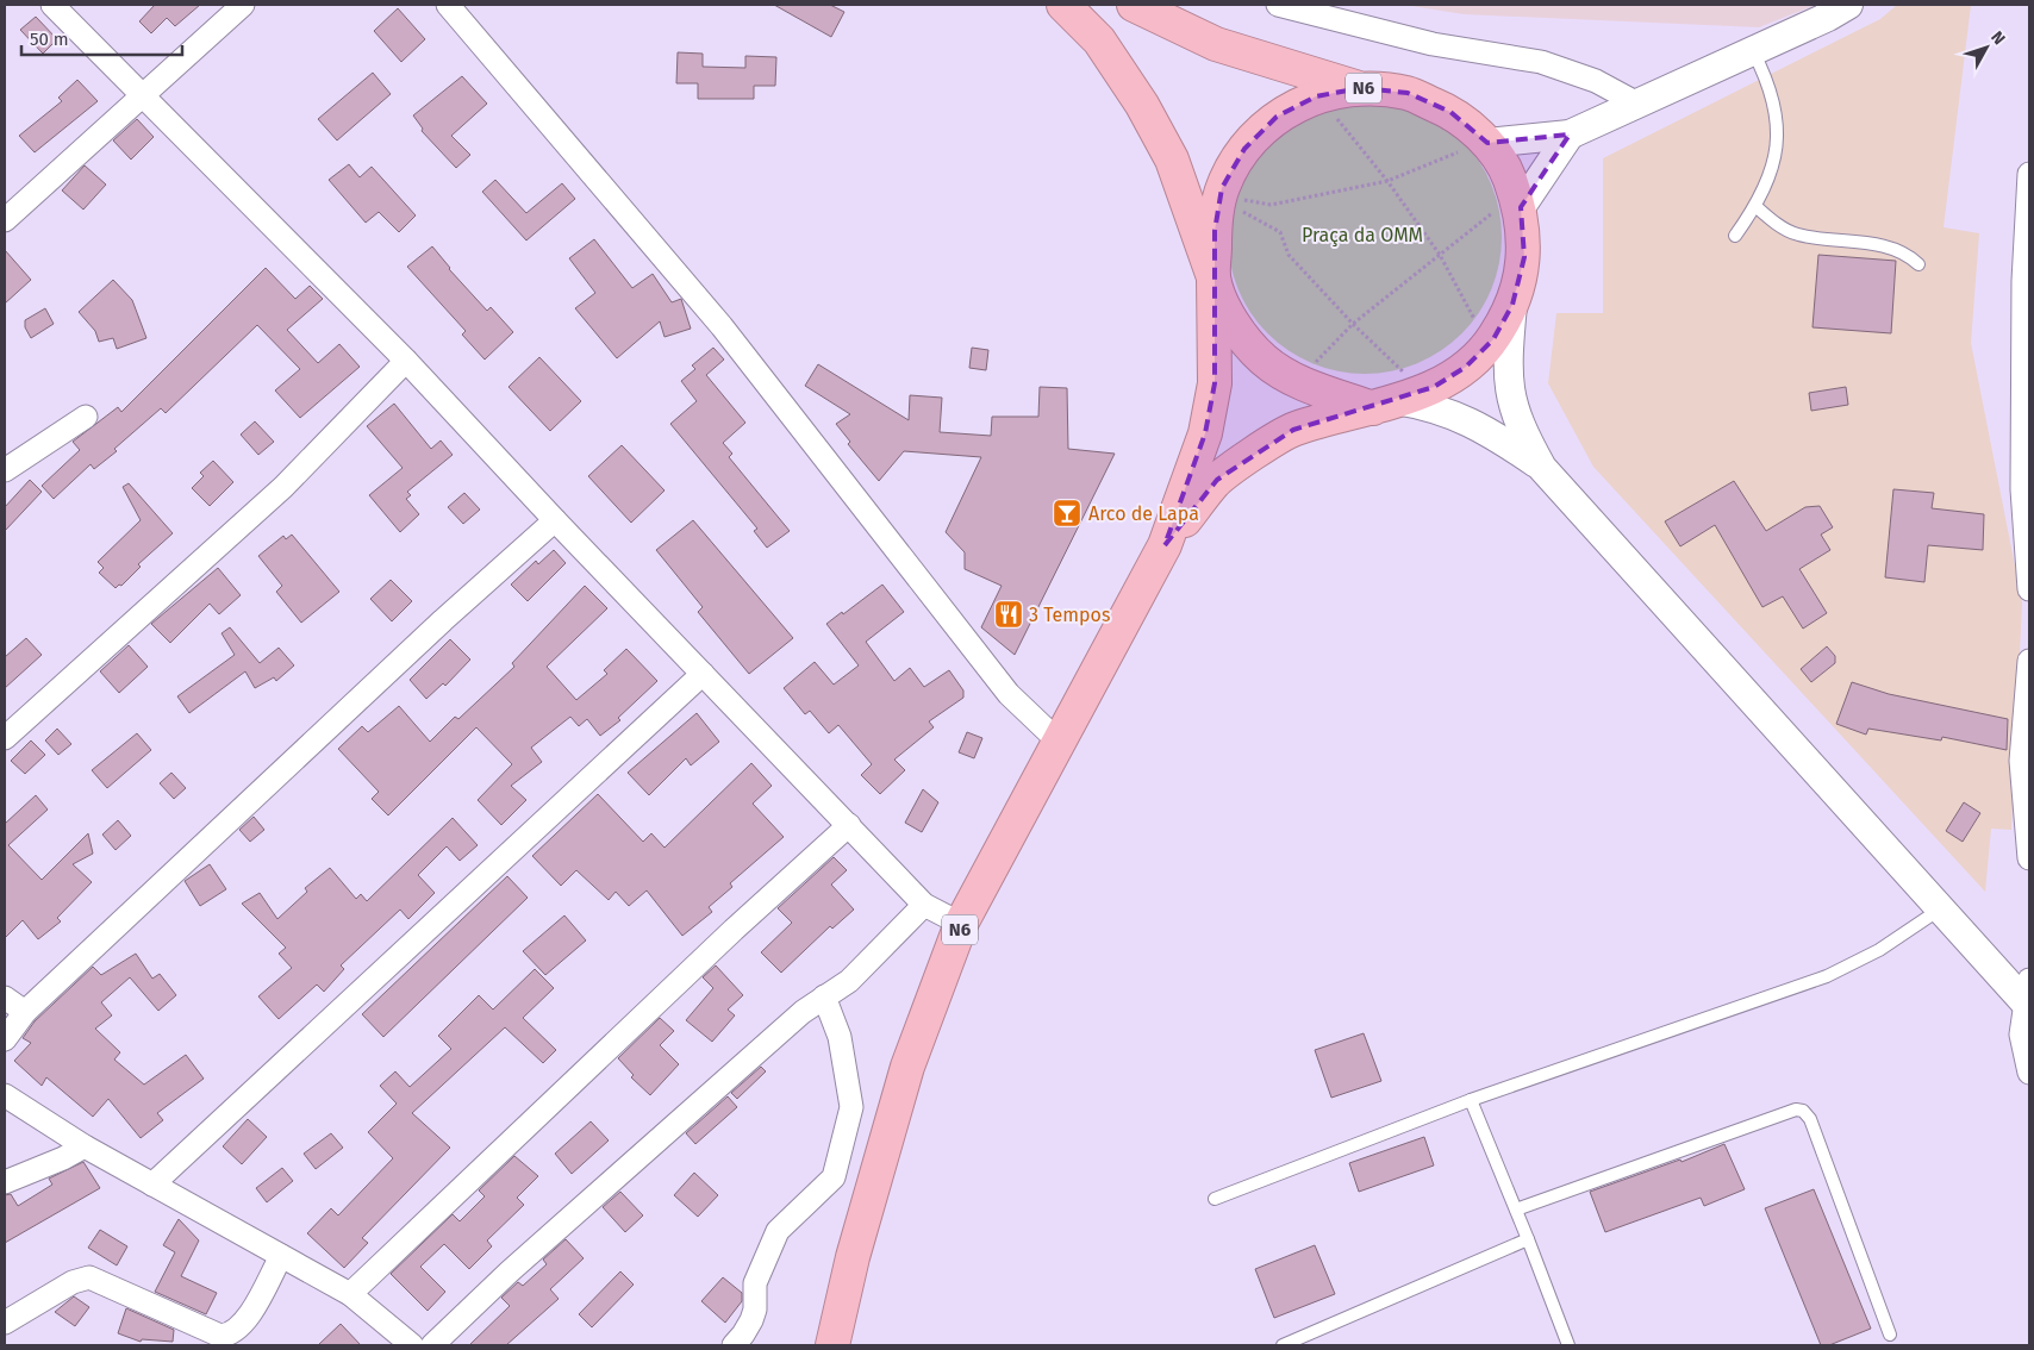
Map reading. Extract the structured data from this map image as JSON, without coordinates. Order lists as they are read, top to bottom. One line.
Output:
{"streets":{"highway":["N6"]},"parks":["Praça da OMM"],"places":{"bar":["Arco de Lapa"],"restaurant":["3 Tempos"]},"scale_bar":"50 m","north":"top right"}
